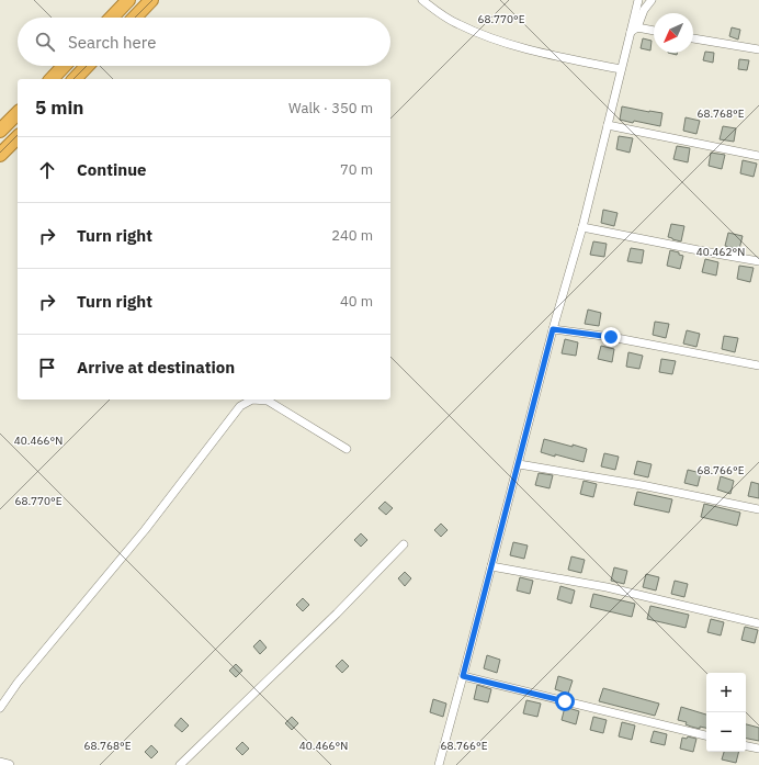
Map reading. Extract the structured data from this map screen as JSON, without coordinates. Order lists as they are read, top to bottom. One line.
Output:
{"north":"bottom left","page":{"search":"Search here","heading":["5 min","Walk · 350 m"],"list":[["Continue","70 m"],["Turn right","240 m"],["Turn right","40 m"],"Arrive at destination"],"map_buttons":["+","−"]},"coordinates":["68.770°E","68.768°E","40.462°N","40.466°N","68.766°E"]}
